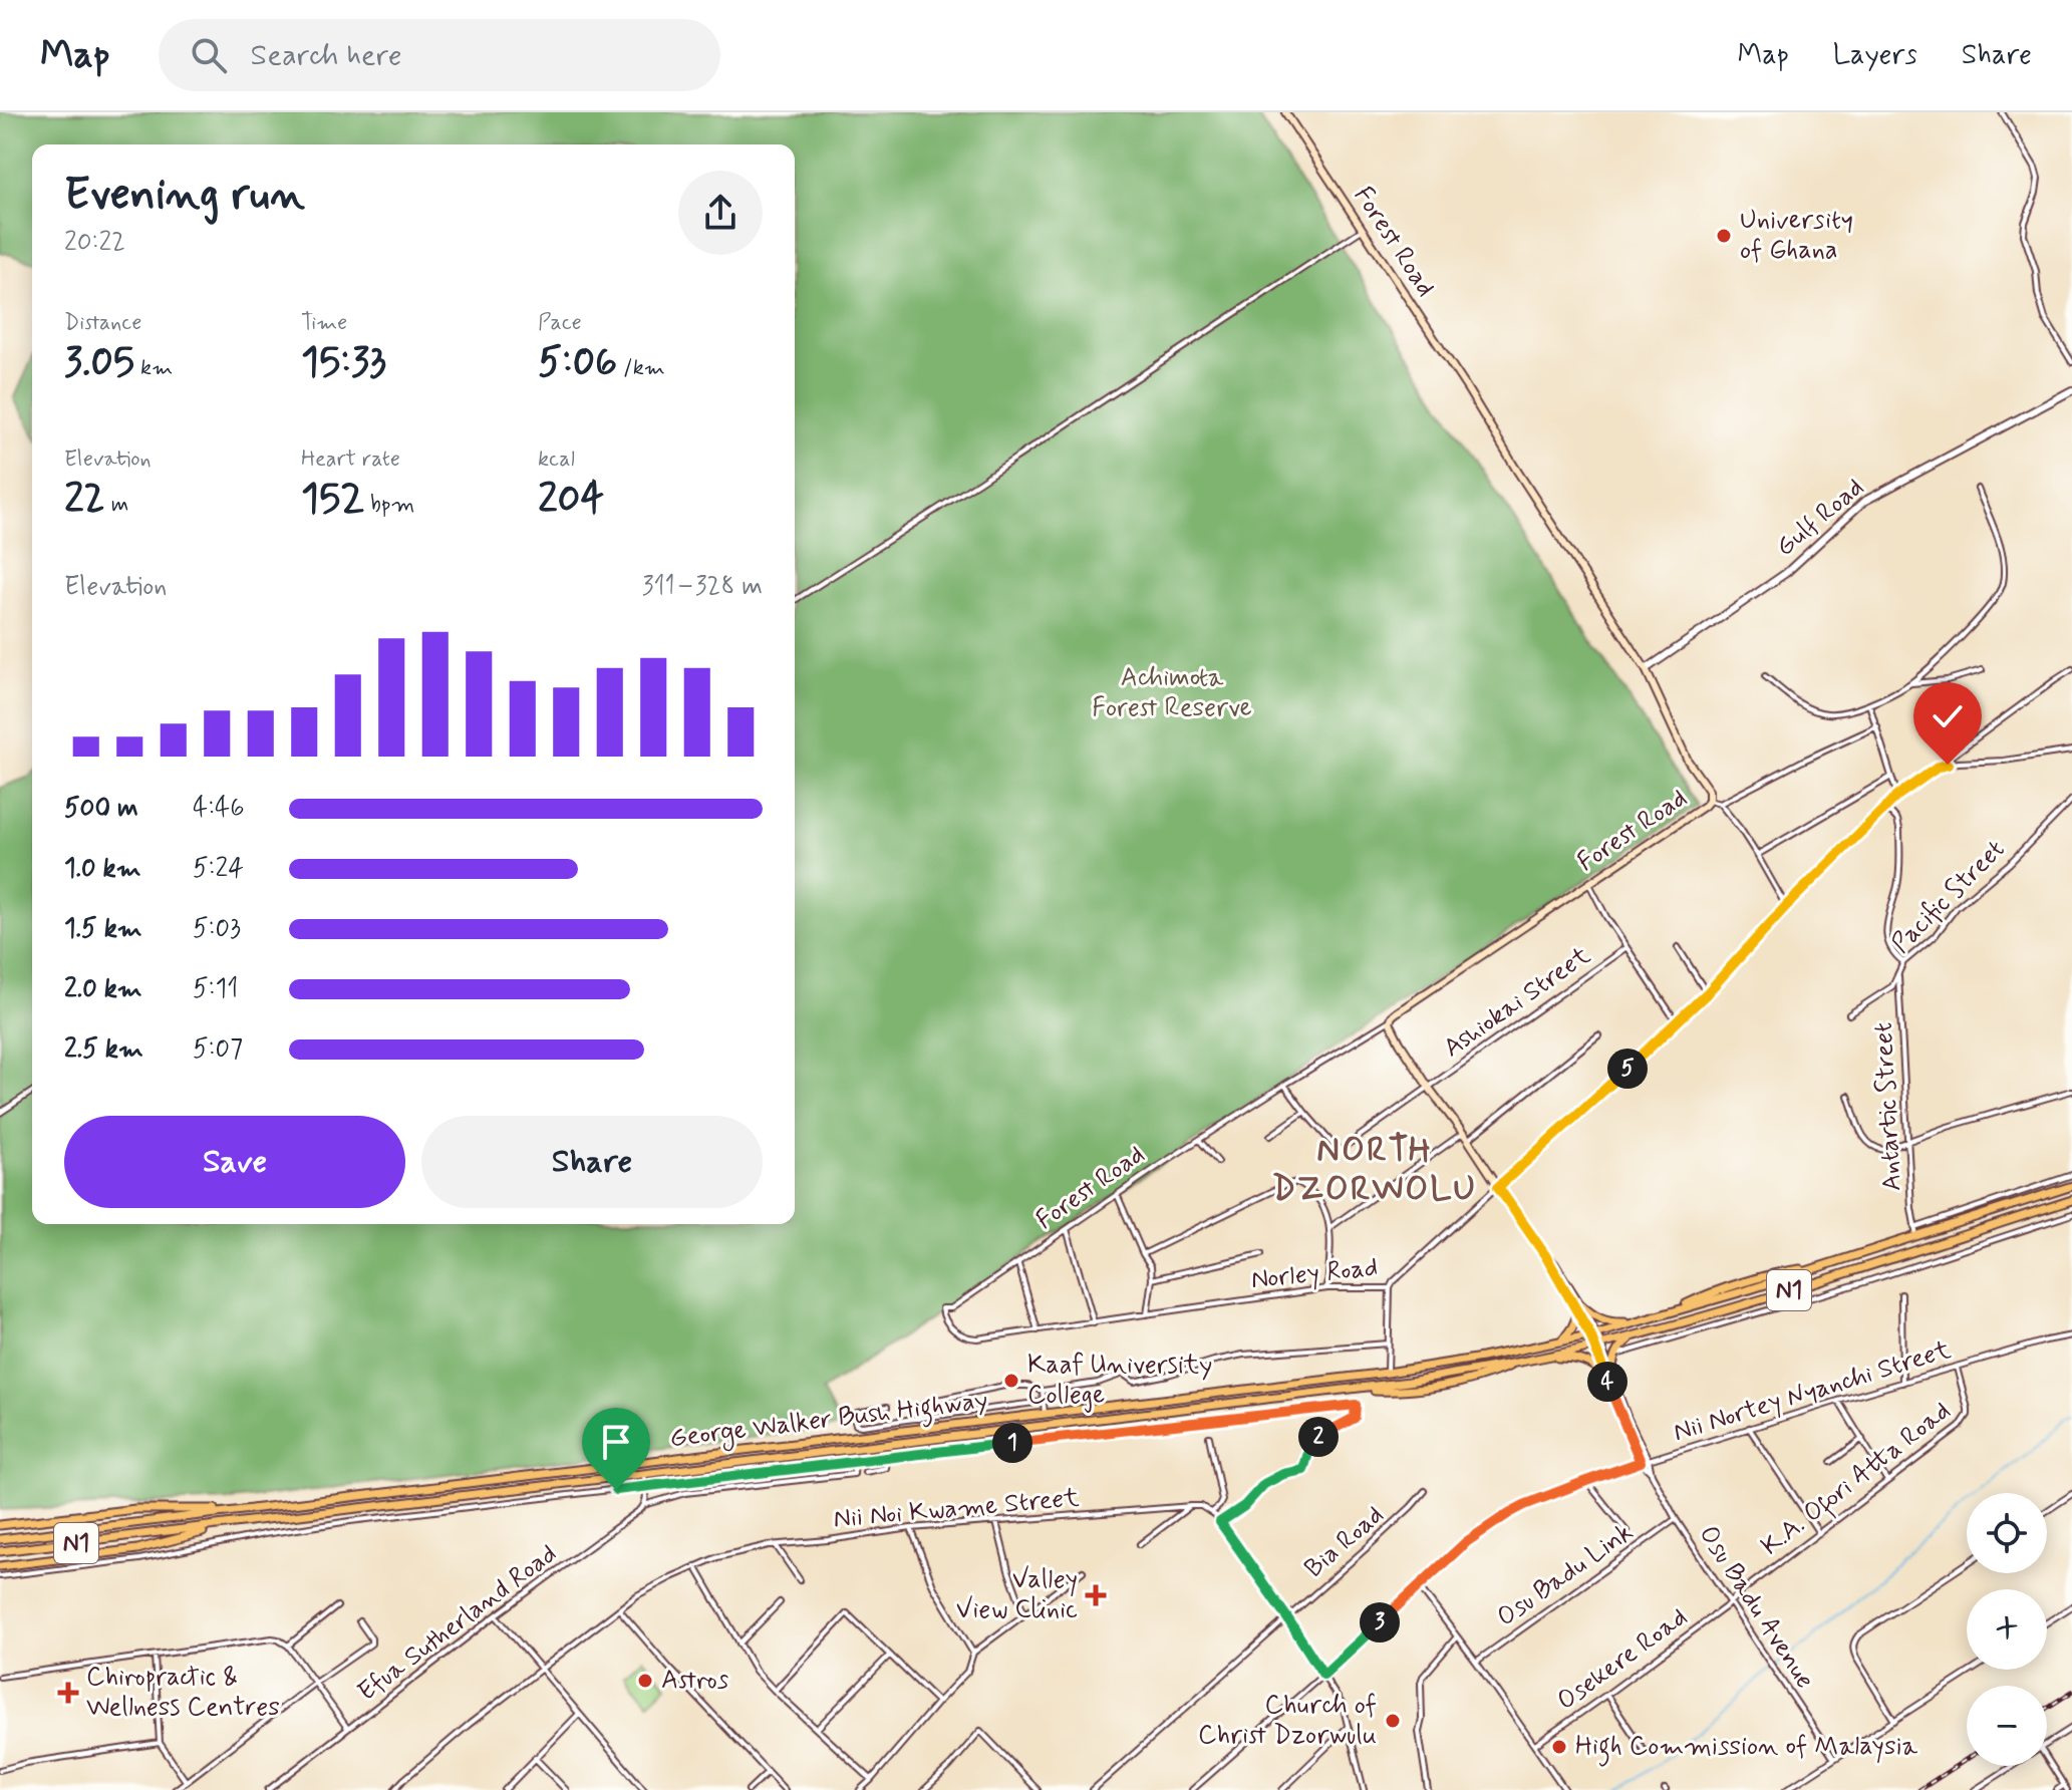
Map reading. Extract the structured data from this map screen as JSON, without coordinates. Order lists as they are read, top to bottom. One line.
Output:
{"streets":{"highway":["N1","George Walker Bush Highway"],"main road":["Forest Road"],"street":["Gulf Road","Pacific Street","Ashiokai Street","Antartic Street","Norley Road","Nii Nortey Nyanchi Street","K.A. Ofori Atta Road","Nii Noi Kwame Street","Bia Road","Osu Badu Link","Osu Badu Avenue","Efua Sutherland Road","Osekere Road"]},"crossings":[["Forest Road","Gulf Road"],["Forest Road","Norley Road"],["Pacific Street","Antartic Street"],["Antartic Street","N1"],["Antartic Street","George Walker Bush Highway"],["N1","George Walker Bush Highway"],["N1","Osu Badu Avenue"],["Nii Nortey Nyanchi Street","K.A. Ofori Atta Road"],["Nii Nortey Nyanchi Street","Osu Badu Avenue"],["K.A. Ofori Atta Road","Osu Badu Avenue"],["K.A. Ofori Atta Road","Osekere Road"],["Osu Badu Link","Osu Badu Avenue"],["Osu Badu Avenue","Osekere Road"]],"districts":["NORTH DZORWOLU"],"parks":["Achimota Forest Reserve"],"places":{"other":["University of Ghana","Kaaf University College","Astros","Church of Christ Dzorwulu","High Commission of Malaysia"],"health":["Valley View Clinic","Chiropractic & Wellness Centres"]},"page":{"header":"Map","search":"Search here","nav":["Map","Layers","Share"],"heading":["Evening run","20:22"],"stats":[["Distance","3.05 km"],["Time","15:33"],["Pace","5:06 /km"],["Elevation","22 m"],["Heart rate","152 bpm"],["kcal","204"]],"chart":["Elevation","311–328 m"],"list":[{"name":"500 m","note":"4:46"},{"name":"1.0 km","note":"5:24"},{"name":"1.5 km","note":"5:03"},{"name":"2.0 km","note":"5:11"},{"name":"2.5 km","note":"5:07"}],"pins":["5","4","2","1","3"],"buttons":["Save","Share"],"map_buttons":["+","−"]}}
